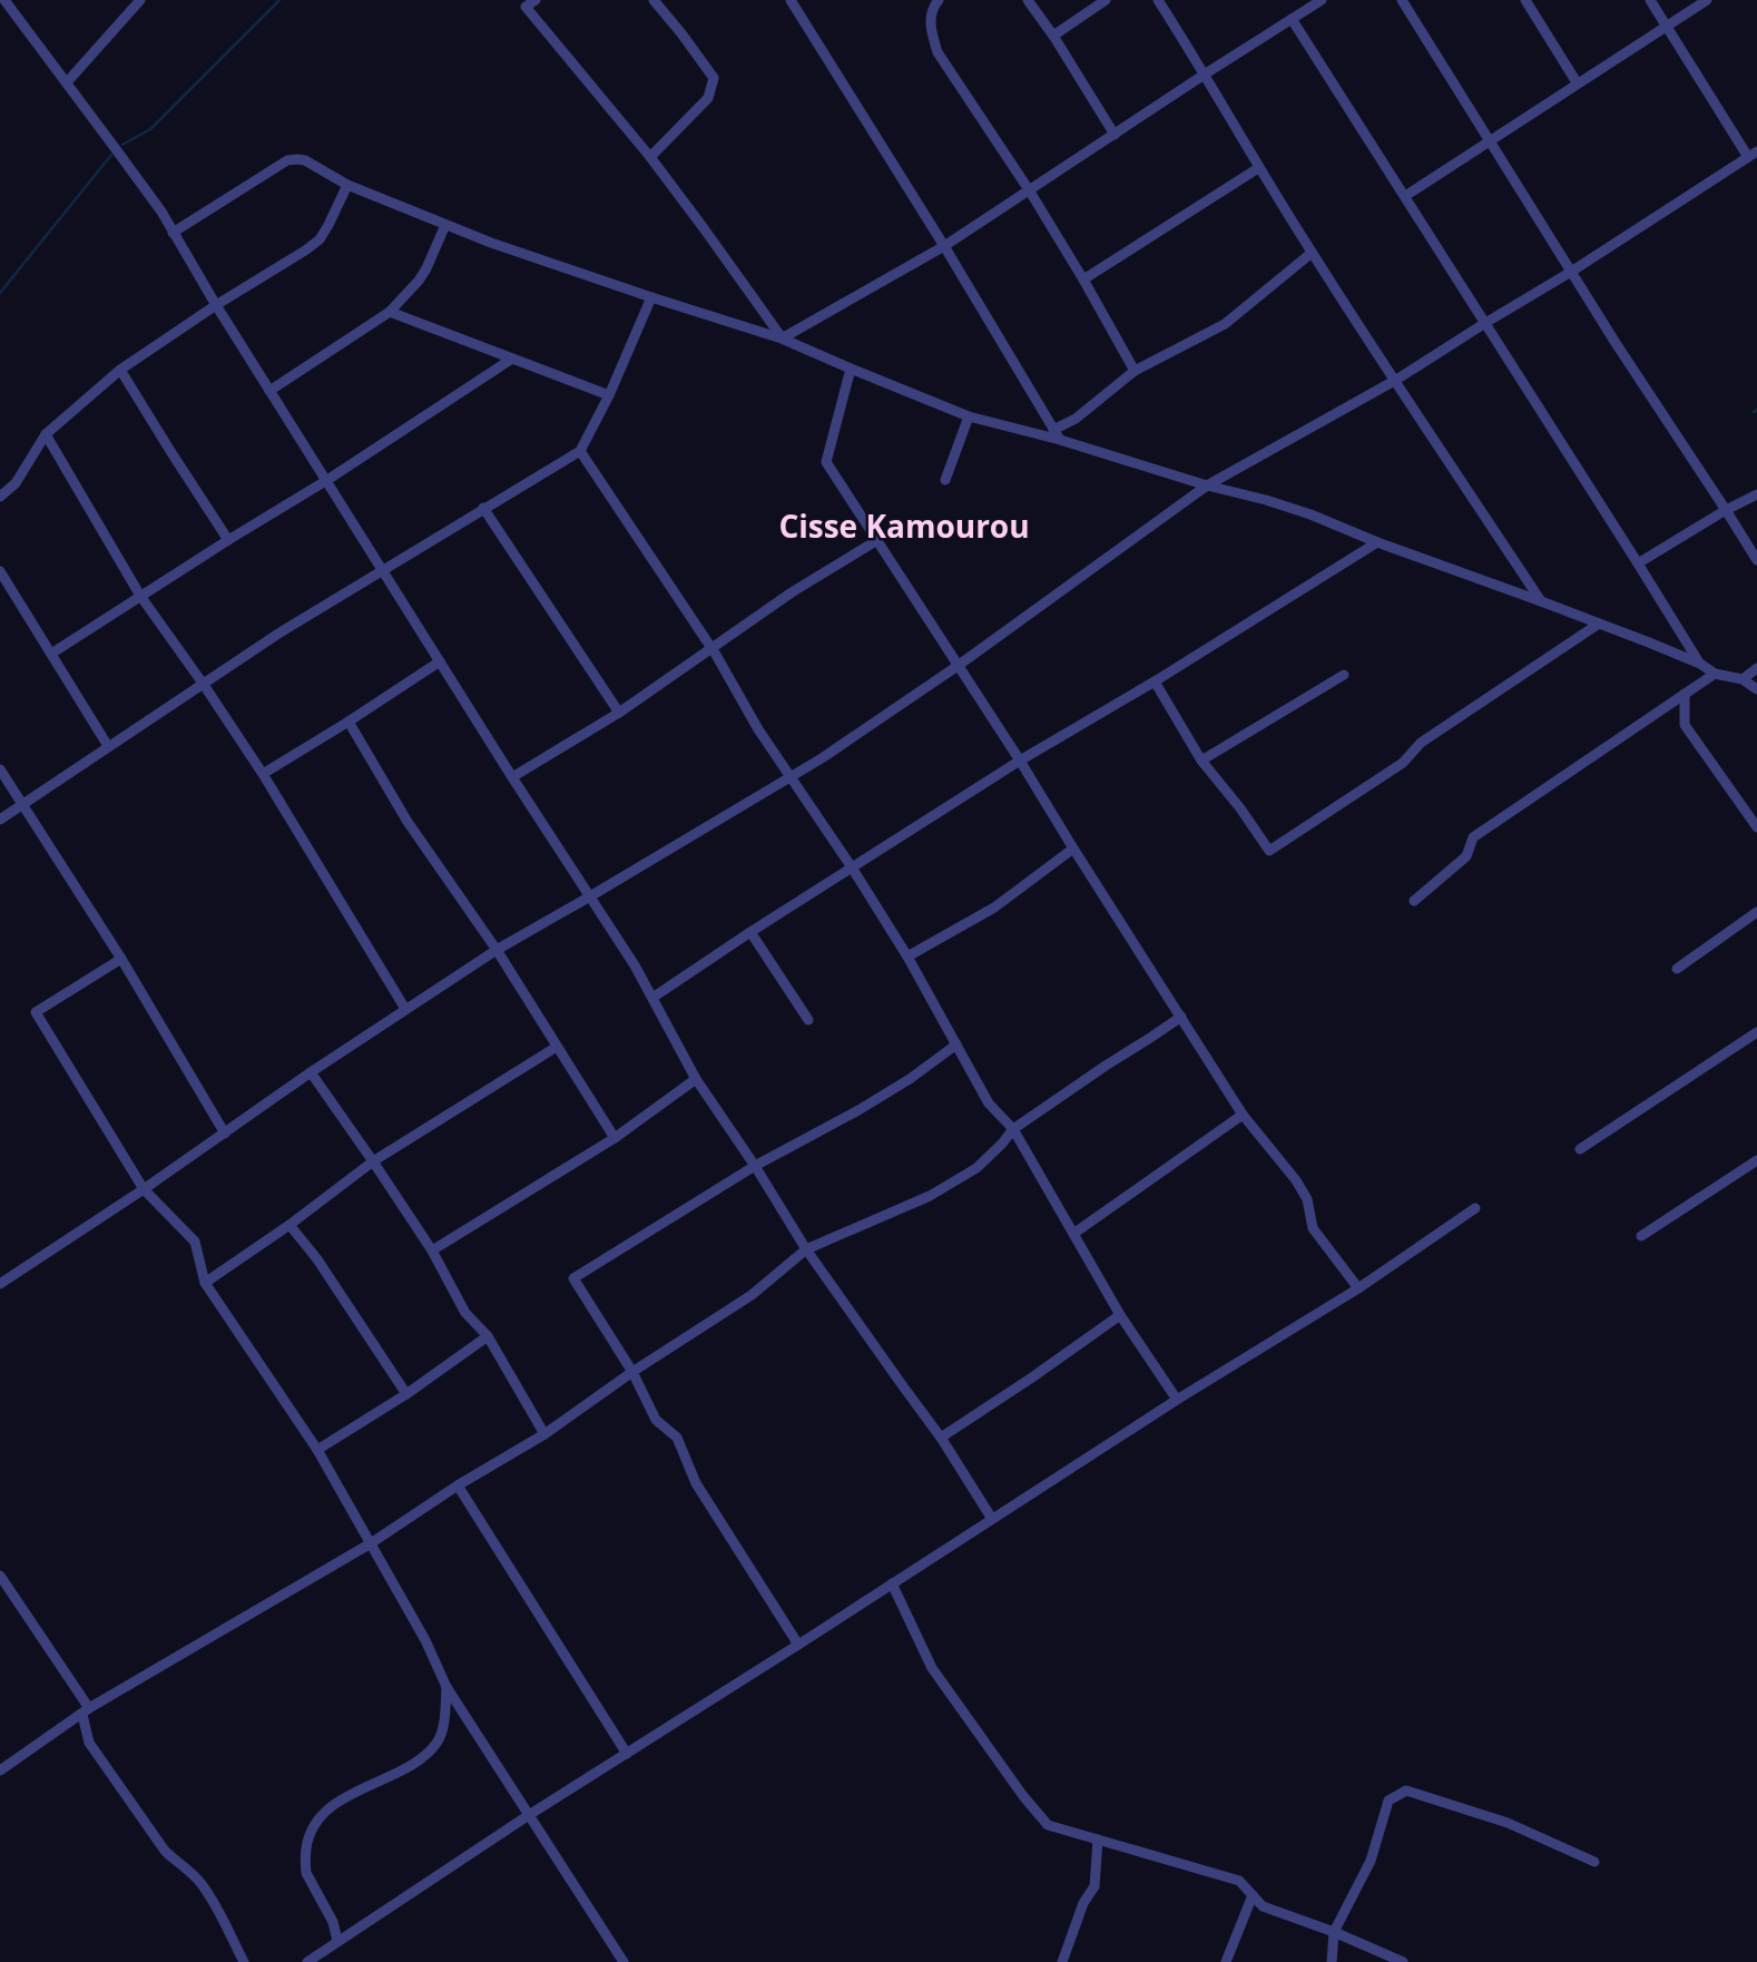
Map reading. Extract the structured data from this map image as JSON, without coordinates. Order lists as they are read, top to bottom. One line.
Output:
{"districts":["Cisse Kamourou"]}
